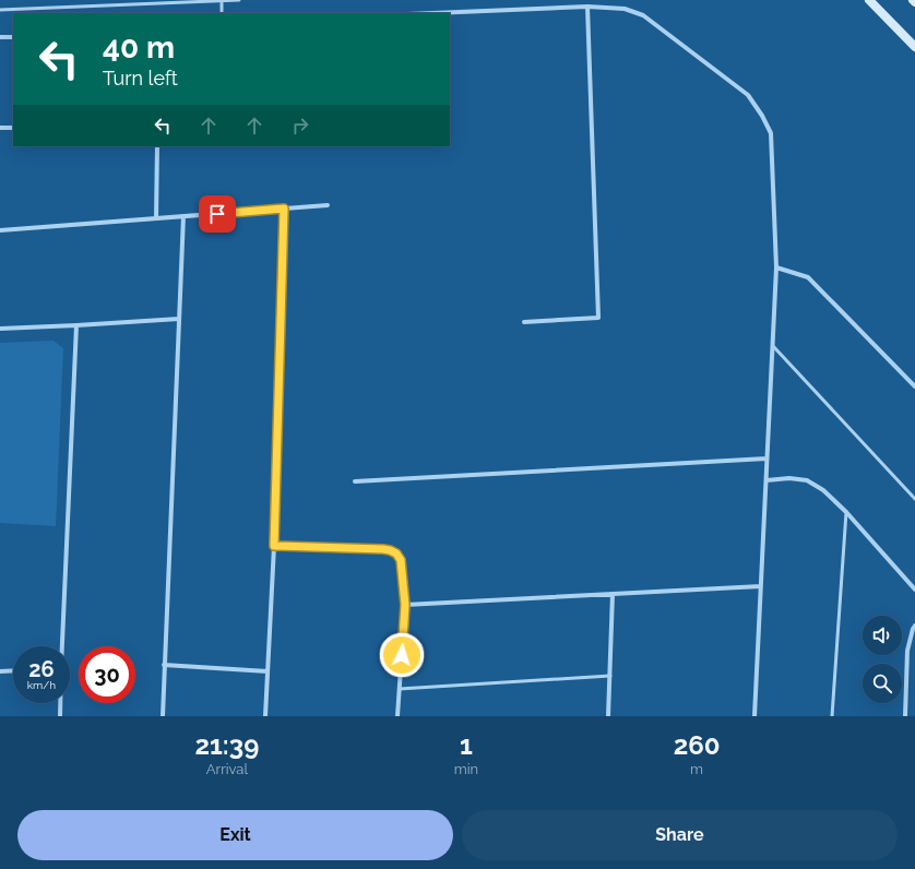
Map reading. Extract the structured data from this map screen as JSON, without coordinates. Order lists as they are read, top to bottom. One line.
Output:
{"page":{"turn":["40 m","Turn left"],"speed":"26 km/h","limit":"30","eta":["21:39","Arrival","1","min","260","m"],"buttons":["Exit","Share"]}}
